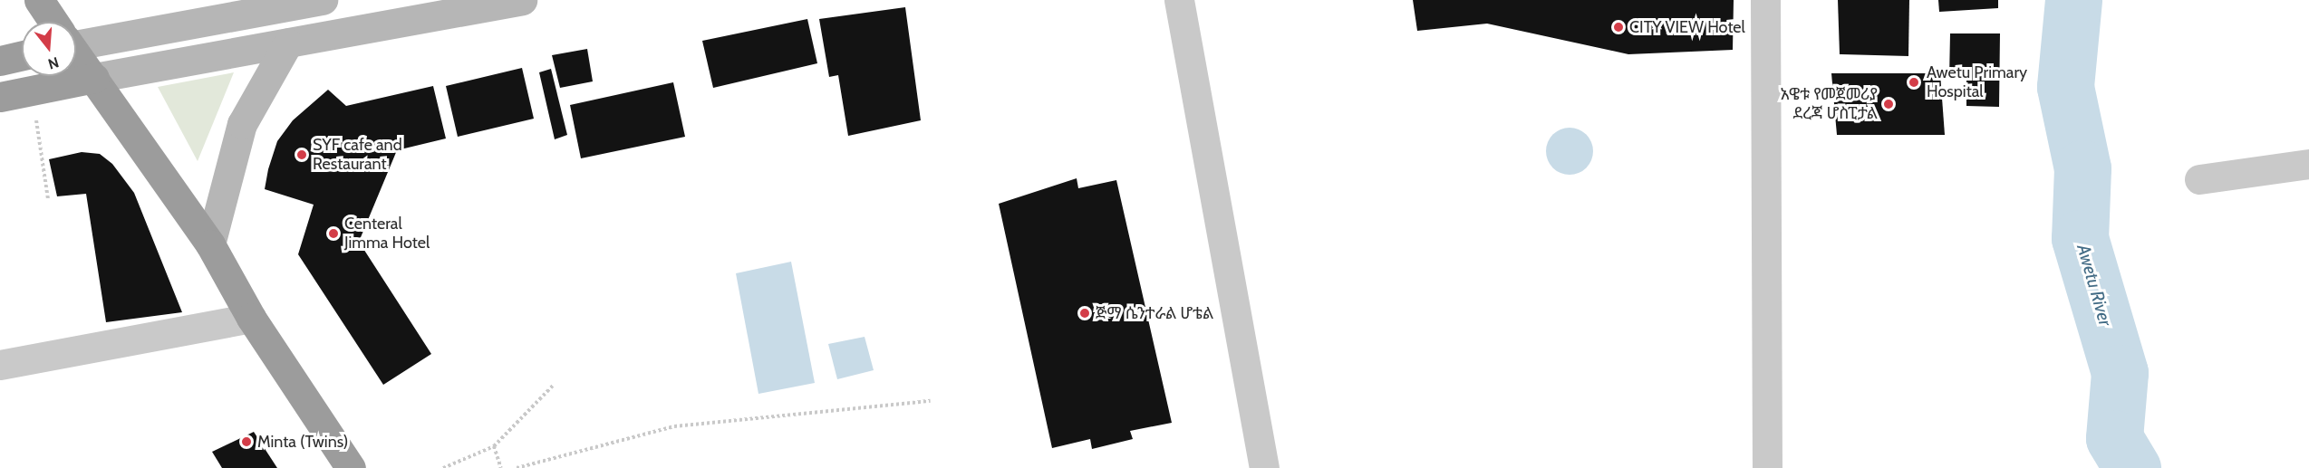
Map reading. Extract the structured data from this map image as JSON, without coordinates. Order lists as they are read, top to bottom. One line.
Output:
{"water":["Awetu River"],"places":["CITY VIEW Hotel","Awetu Primary Hospital","አዌቱ የመጀመሪያ ደረጃ ሆስፒታል","SYF cafe and Restaurant","Centeral Jimma Hotel","ጅማ ሴንተራል ሆቴል","Minta (Twins)"],"north":"bottom"}
